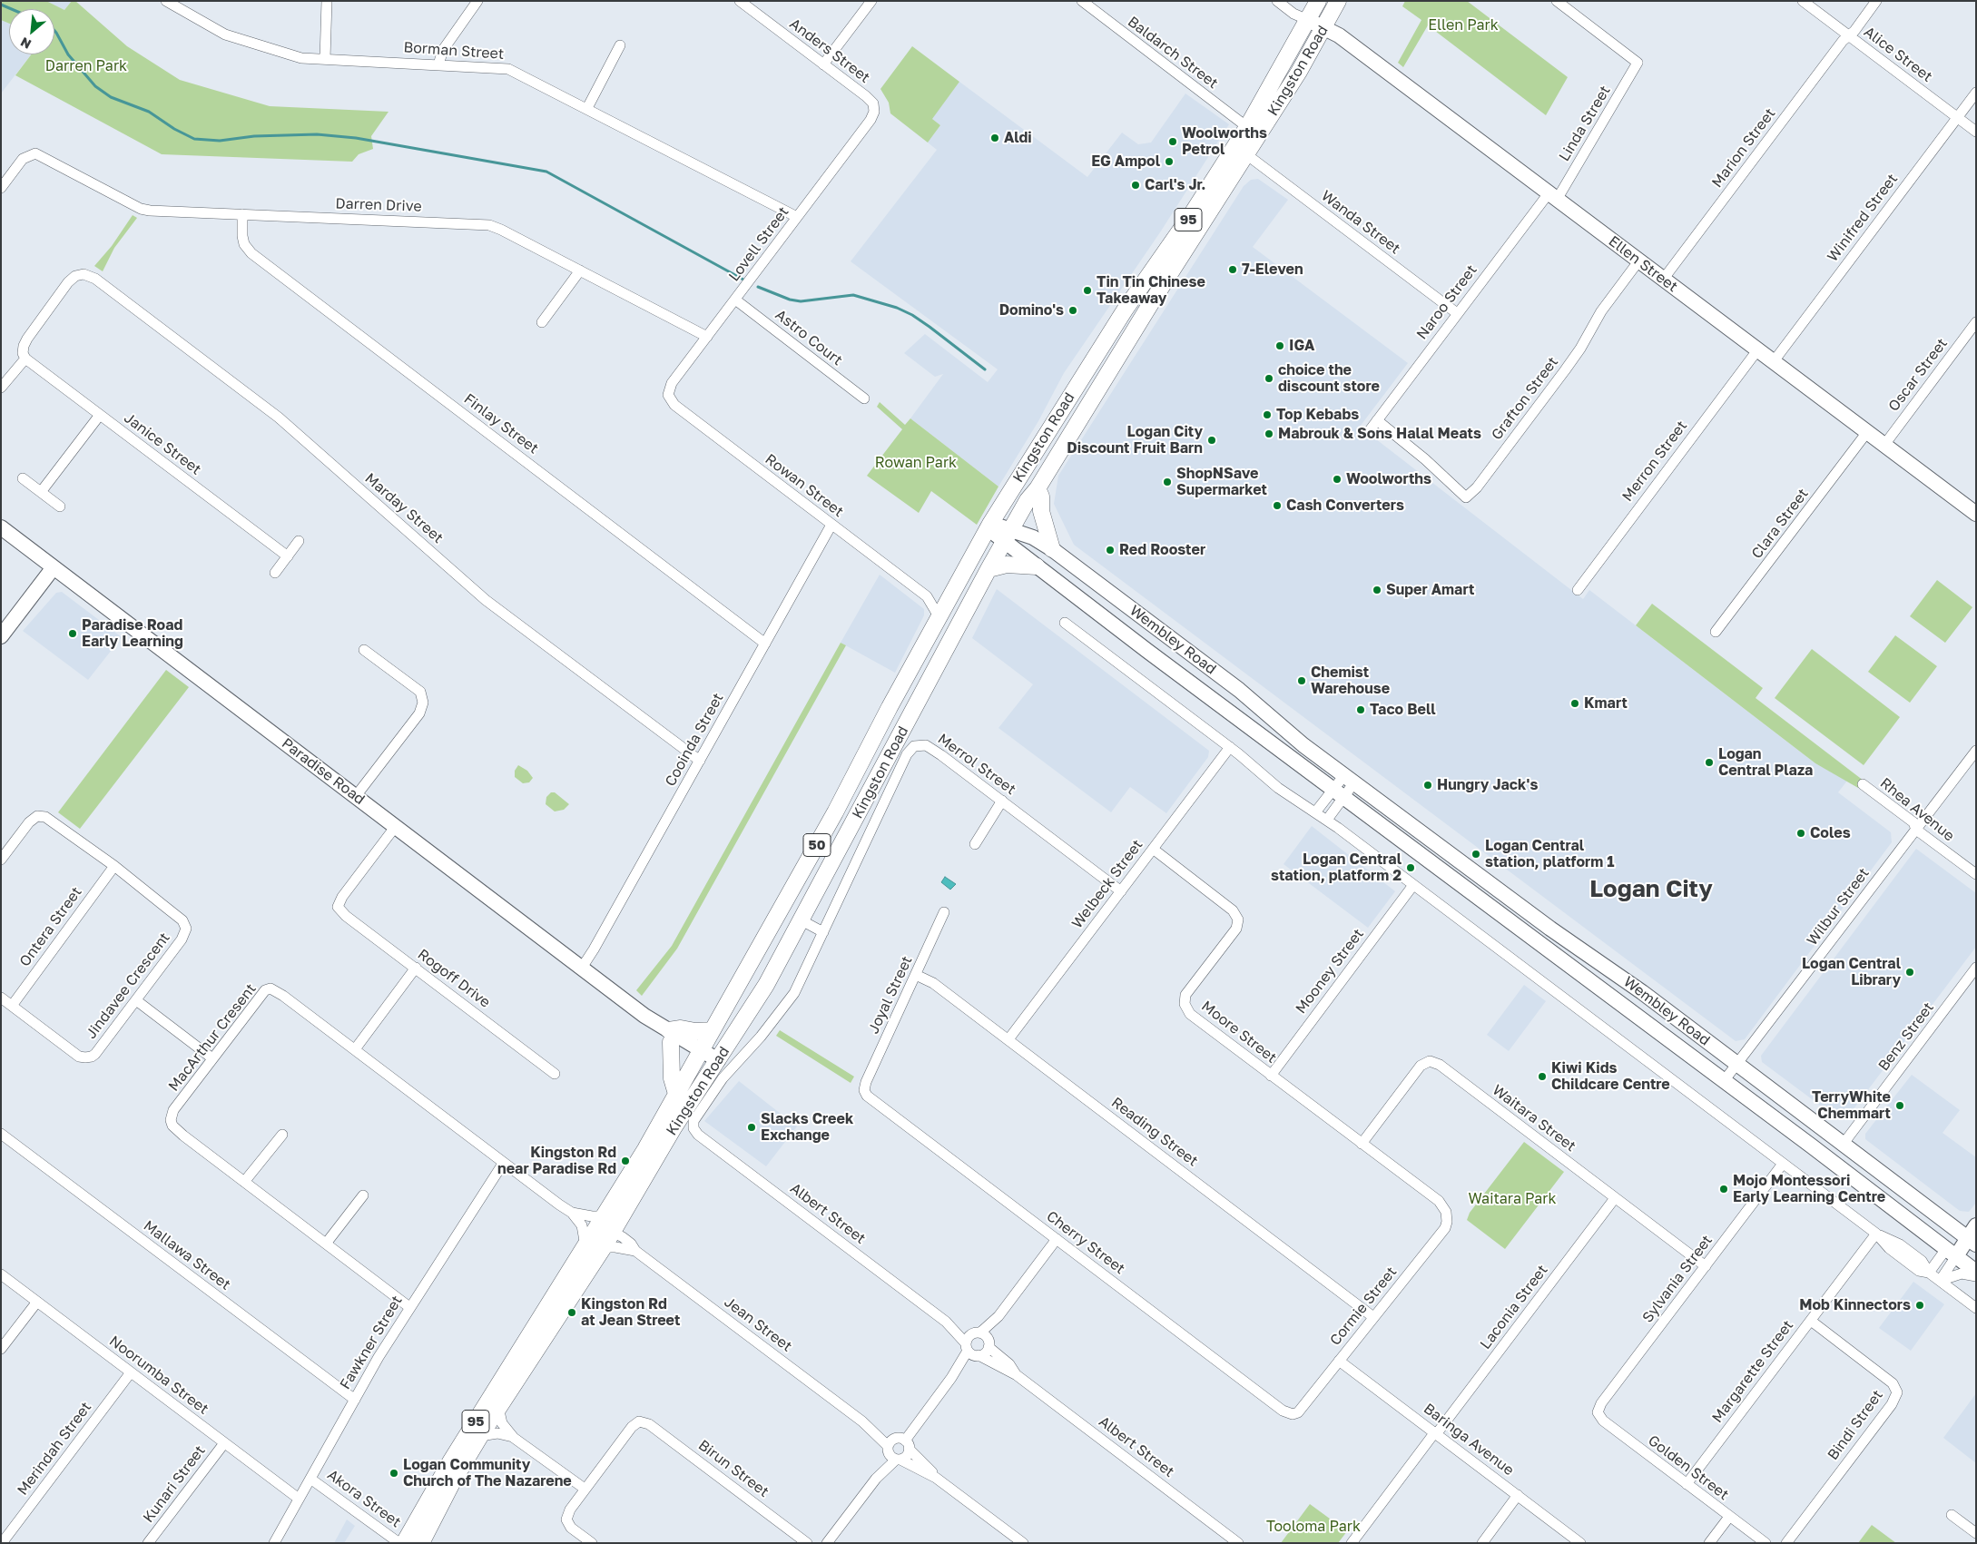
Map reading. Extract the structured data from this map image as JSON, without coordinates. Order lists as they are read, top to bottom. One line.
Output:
{"streets":{"main road":["Kingston Road","95","Ellen Street","Wembley Road","Paradise Road","50"],"street":["Borman Street","Anders Street","Baldarch Street","Alice Street","Linda Street","Marion Street","Darren Drive","Winifred Street","Wanda Street","Lovell Street","Naroo Street","Astro Court","Oscar Street","Grafton Street","Finlay Street","Janice Street","Merron Street","Rowan Street","Marday Street","Clara Street","Cooinda Street","Merrol Street","Rhea Avenue","Welbeck Street","Wilbur Street","Ontera Street","Mooney Street","Rogoff Drive","Jindavee Crescent","Joyal Street","Moore Street","Benz Street","MacArthur Cresent","Waitara Street","Reading Street","Albert Street","Cherry Street","Mallawa Street","Sylvania Street","Cormie Street","Laconia Street","Jean Street","Fawkner Street","Margarette Street","Noorumba Street","Bindi Street","Baringa Avenue","Merindah Street","Golden Street","Birun Street","Kunari Street","Akora Street"]},"crossings":[["Borman Street","Lovell Street"],["Anders Street","Lovell Street"],["Baldarch Street","Kingston Road"],["Alice Street","Marion Street"],["Alice Street","Winifred Street"],["Kingston Road","Wanda Street"],["Kingston Road","Ellen Street"],["Kingston Road","Rowan Street"],["Kingston Road","Wembley Road"],["Kingston Road","Paradise Road"],["Kingston Road","MacArthur Cresent"],["Kingston Road","Jean Street"],["Linda Street","Ellen Street"],["Linda Street","Naroo Street"],["Marion Street","Ellen Street"],["Darren Drive","Lovell Street"],["Darren Drive","Finlay Street"],["Winifred Street","Ellen Street"],["Wanda Street","Naroo Street"],["Lovell Street","Astro Court"],["Lovell Street","Rowan Street"],["Ellen Street","Naroo Street"],["Ellen Street","Oscar Street"],["Ellen Street","Grafton Street"],["Ellen Street","Merron Street"],["Ellen Street","Clara Street"],["Naroo Street","Grafton Street"],["Finlay Street","Cooinda Street"],["Janice Street","Marday Street"],["Rowan Street","Cooinda Street"],["Marday Street","Cooinda Street"],["Wembley Road","Wilbur Street"],["Wembley Road","Benz Street"],["Cooinda Street","Paradise Road"],["Merrol Street","Welbeck Street"],["Merrol Street","Albert Street"],["Paradise Road","Rogoff Drive"],["Rhea Avenue","Wilbur Street"],["Welbeck Street","Moore Street"],["Welbeck Street","Reading Street"],["Ontera Street","Jindavee Crescent"],["Mooney Street","Moore Street"],["Joyal Street","Reading Street"],["Joyal Street","Cherry Street"],["Moore Street","Waitara Street"],["Moore Street","Cormie Street"],["MacArthur Cresent","Fawkner Street"],["Waitara Street","Sylvania Street"],["Waitara Street","Laconia Street"],["Reading Street","Cormie Street"],["Cherry Street","Cormie Street"],["Mallawa Street","Fawkner Street"],["Sylvania Street","Golden Street"],["Cormie Street","Baringa Avenue"],["Laconia Street","Baringa Avenue"],["Fawkner Street","Noorumba Street"],["Fawkner Street","Akora Street"],["Margarette Street","Bindi Street"],["Margarette Street","Golden Street"],["Noorumba Street","Merindah Street"],["Noorumba Street","Kunari Street"]],"districts":["Logan City"],"parks":["Ellen Park","Darren Park","Rowan Park","Waitara Park","Tooloma Park"],"places":["Aldi","Woolworths Petrol","EG Ampol","Carl's Jr.","7-Eleven","Tin Tin Chinese Takeaway","Domino's","IGA","choice the discount store","Top Kebabs","Mabrouk & Sons Halal Meats","Logan City Discount Fruit Barn","Woolworths","ShopNSave Supermarket","Cash Converters","Red Rooster","Super Amart","Paradise Road Early Learning","Chemist Warehouse","Kmart","Taco Bell","Logan Central Plaza","Hungry Jack's","Coles","Logan Central station, platform 1","Logan Central station, platform 2","Logan Central Library","Kiwi Kids Childcare Centre","TerryWhite Chemmart","Slacks Creek Exchange","Kingston Rd near Paradise Rd","Mojo Montessori Early Learning Centre","Mob Kinnectors","Kingston Rd at Jean Street","Logan Community Church of The Nazarene"],"north":"bottom left"}
